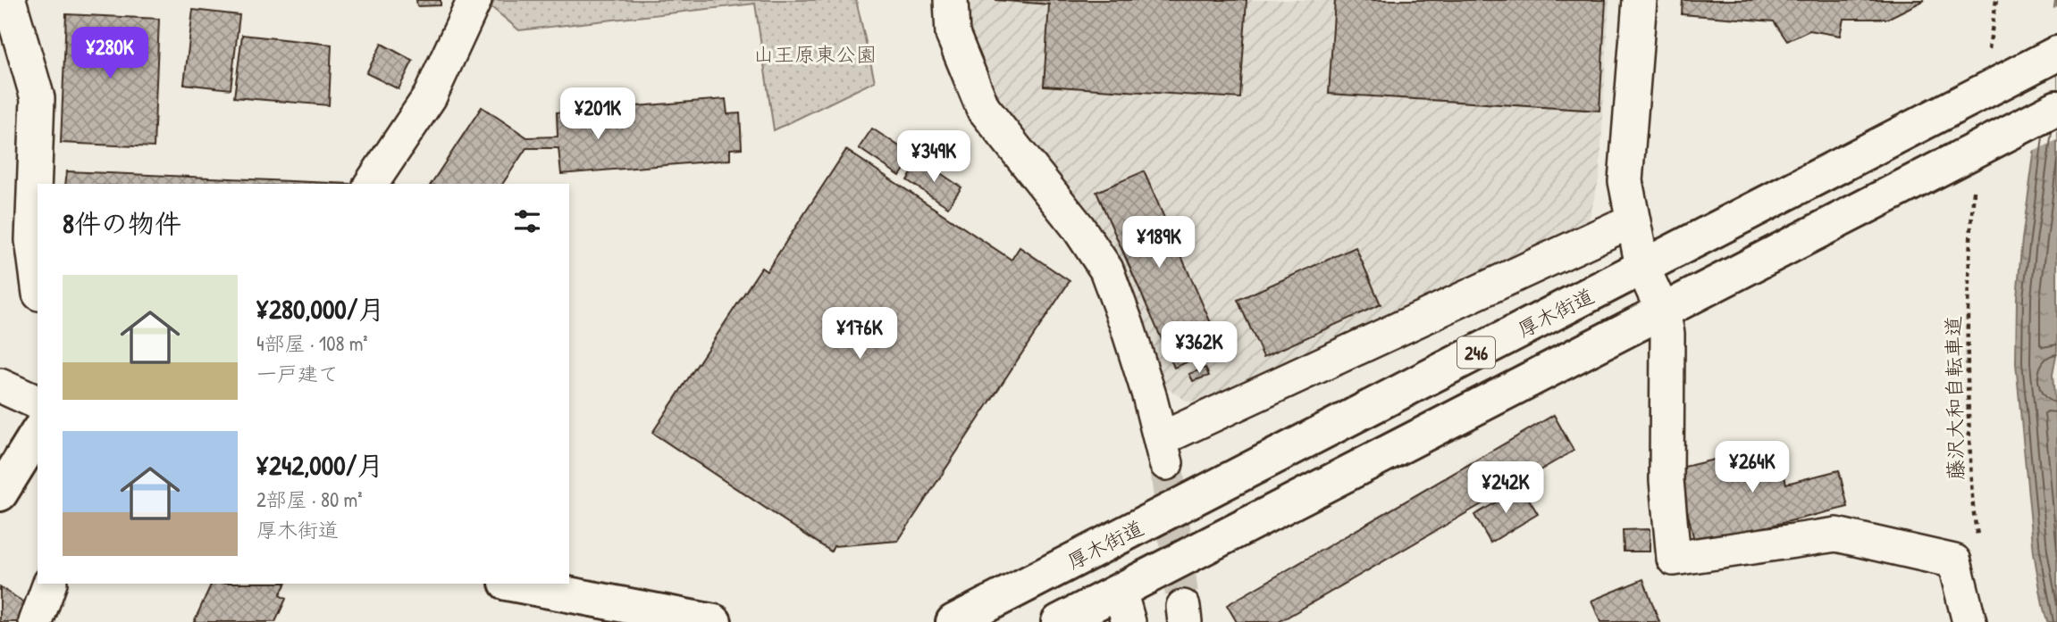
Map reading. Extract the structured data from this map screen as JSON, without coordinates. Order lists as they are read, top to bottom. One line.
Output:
{"streets":{"highway":["厚木街道","246"],"path":["藤沢大和自転車道"]},"parks":["山王原東公園"],"page":{"price":["¥280K","¥201K","¥349K","¥189K","¥176K","¥362K","¥264K","¥242K"],"heading":"8件の物件","list":[{"name":"¥280,000/月","note":"4部屋 · 108 m² · 一戸建て"},{"name":"¥242,000/月","note":"2部屋 · 80 m² · 厚木街道"}]}}
